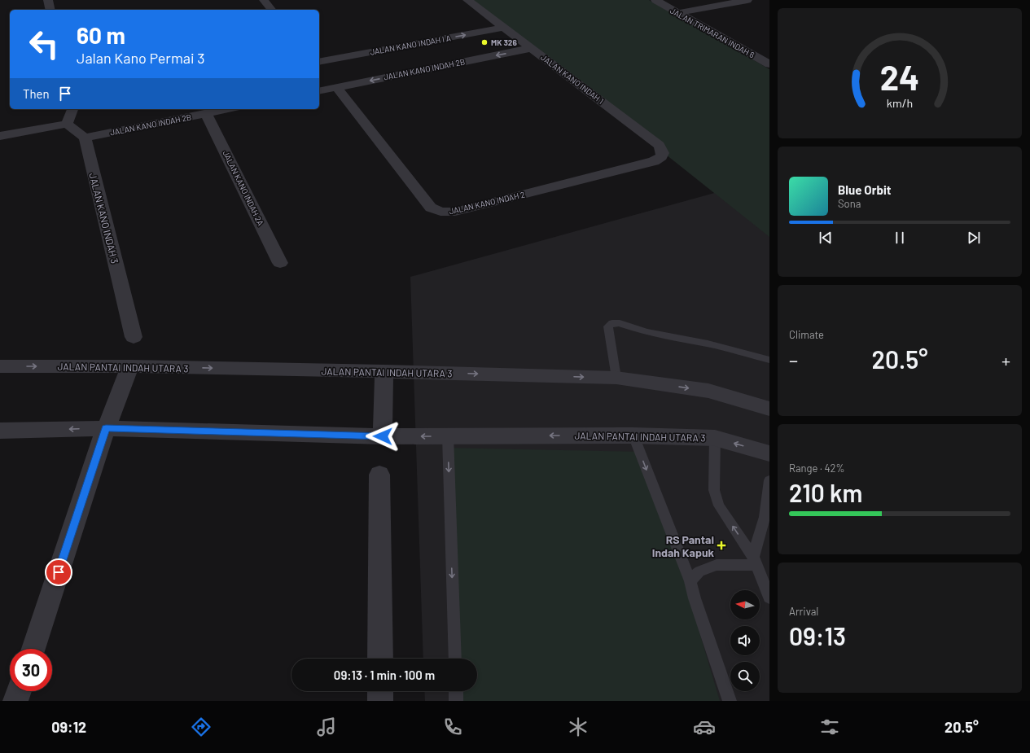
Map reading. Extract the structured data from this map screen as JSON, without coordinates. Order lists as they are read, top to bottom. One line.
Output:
{"streets":{"street":["JALAN TRIMARAN INDAH 6","JALAN KANO INDAH I A","JALAN KANO INDAH 2B","JALAN KANO INDAH 1","JALAN KANO INDAH 2A","JALAN KANO INDAH 2","JALAN KANO INDAH 3","JALAN PANTAI INDAH UTARA 3"]},"crossings":[["JALAN KANO INDAH I A","JALAN KANO INDAH 1"],["JALAN KANO INDAH 2B","JALAN KANO INDAH 1"],["JALAN KANO INDAH 2B","JALAN KANO INDAH 2A"],["JALAN KANO INDAH 2B","JALAN KANO INDAH 2"],["JALAN KANO INDAH 2B","JALAN KANO INDAH 3"],["JALAN KANO INDAH 1","JALAN KANO INDAH 2"]],"one_way":["JALAN KANO INDAH I A","JALAN KANO INDAH 2B"],"places":{"other":["MK 326"],"health":["RS Pantai Indah Kapuk"]},"north":"left","page":{"turn":["60 m","Jalan Kano Permai 3"],"then":"Then","song":["Blue Orbit","Sona"],"tile":["Climate",["Range · 42%","210 km"],["Arrival","09:13"]],"heat":["−","20.5°","+"],"limit":"30","trip":"09:13 · 1 min · 100 m","tabs":["09:12","20.5°"],"gauge":["24","km/h"]}}
